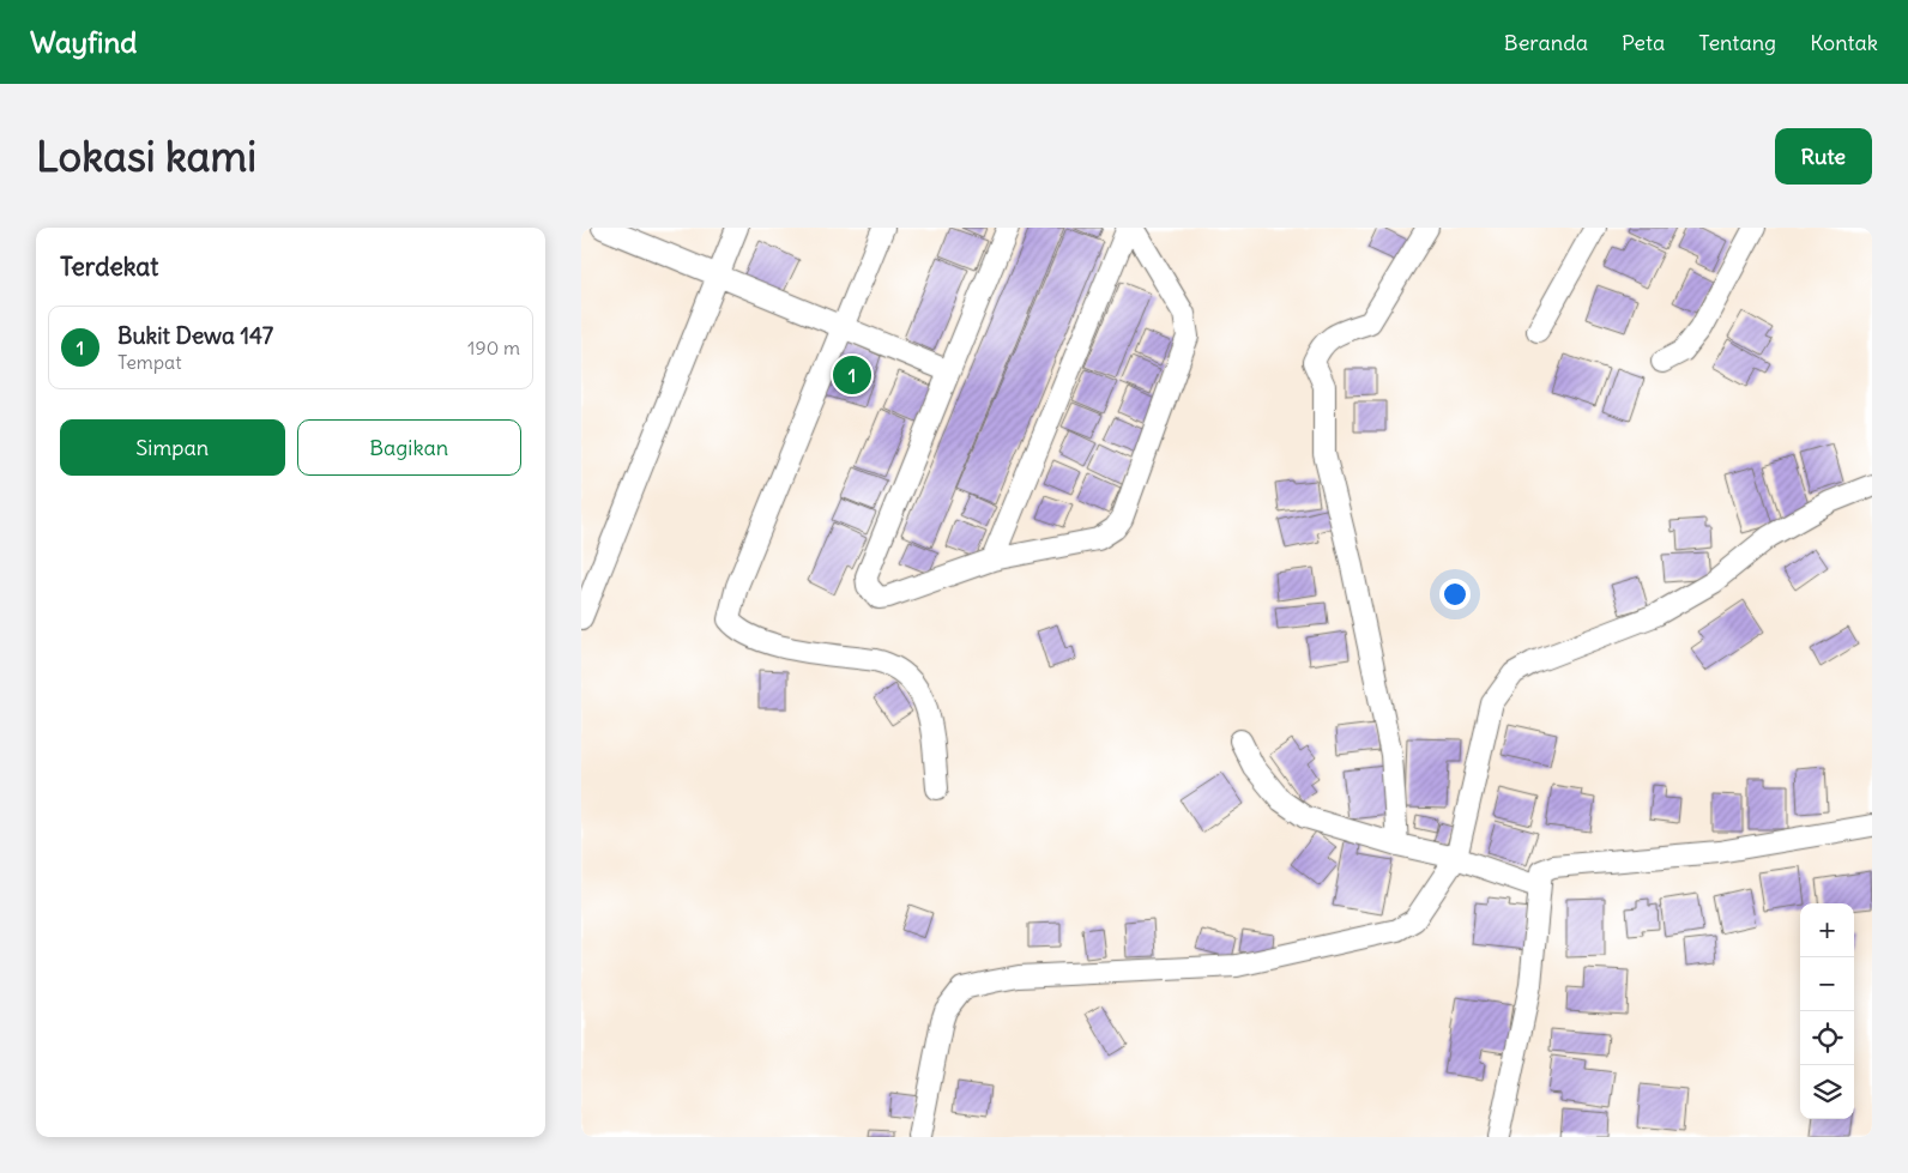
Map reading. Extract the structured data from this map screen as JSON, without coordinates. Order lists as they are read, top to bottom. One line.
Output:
{"page":{"header":"Wayfind","nav":["Beranda","Peta","Tentang","Kontak"],"buttons":["Rute",["Simpan","Bagikan"]],"title":"Lokasi kami","heading":"Terdekat","list":[{"mark":"1","name":"Bukit Dewa 147","note":"Tempat","value":"190 m"}],"pins":"1","map_buttons":["+","−"]}}
